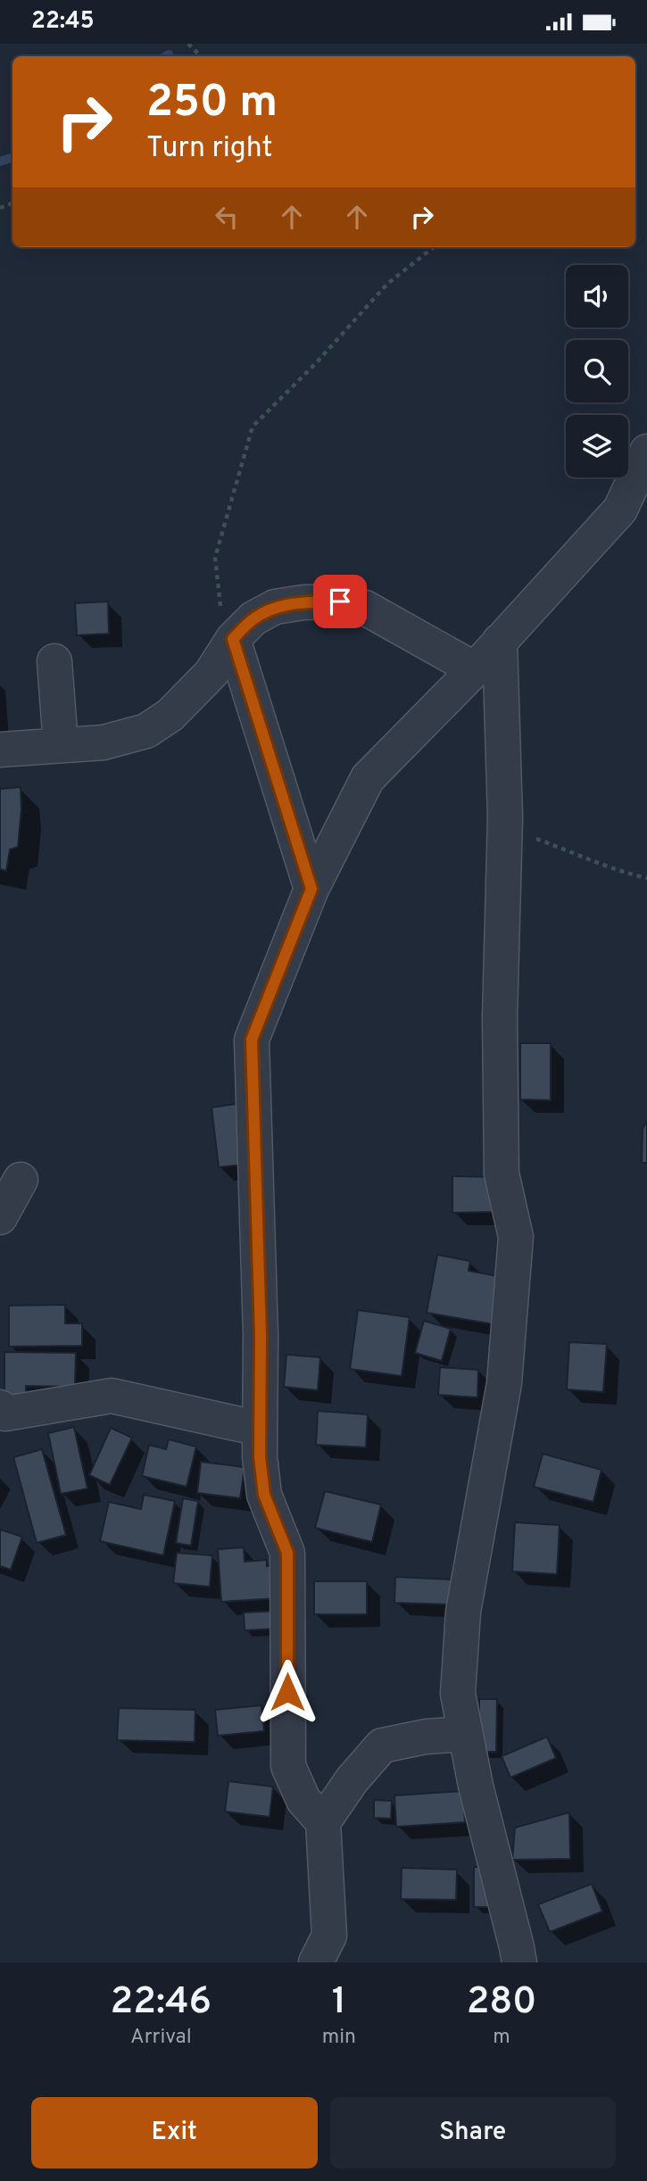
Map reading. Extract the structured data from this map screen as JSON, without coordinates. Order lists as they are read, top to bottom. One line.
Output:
{"page":{"status":"22:45","turn":["250 m","Turn right"],"eta":["22:46","Arrival","1","min","280","m"],"buttons":["Exit","Share"]}}
